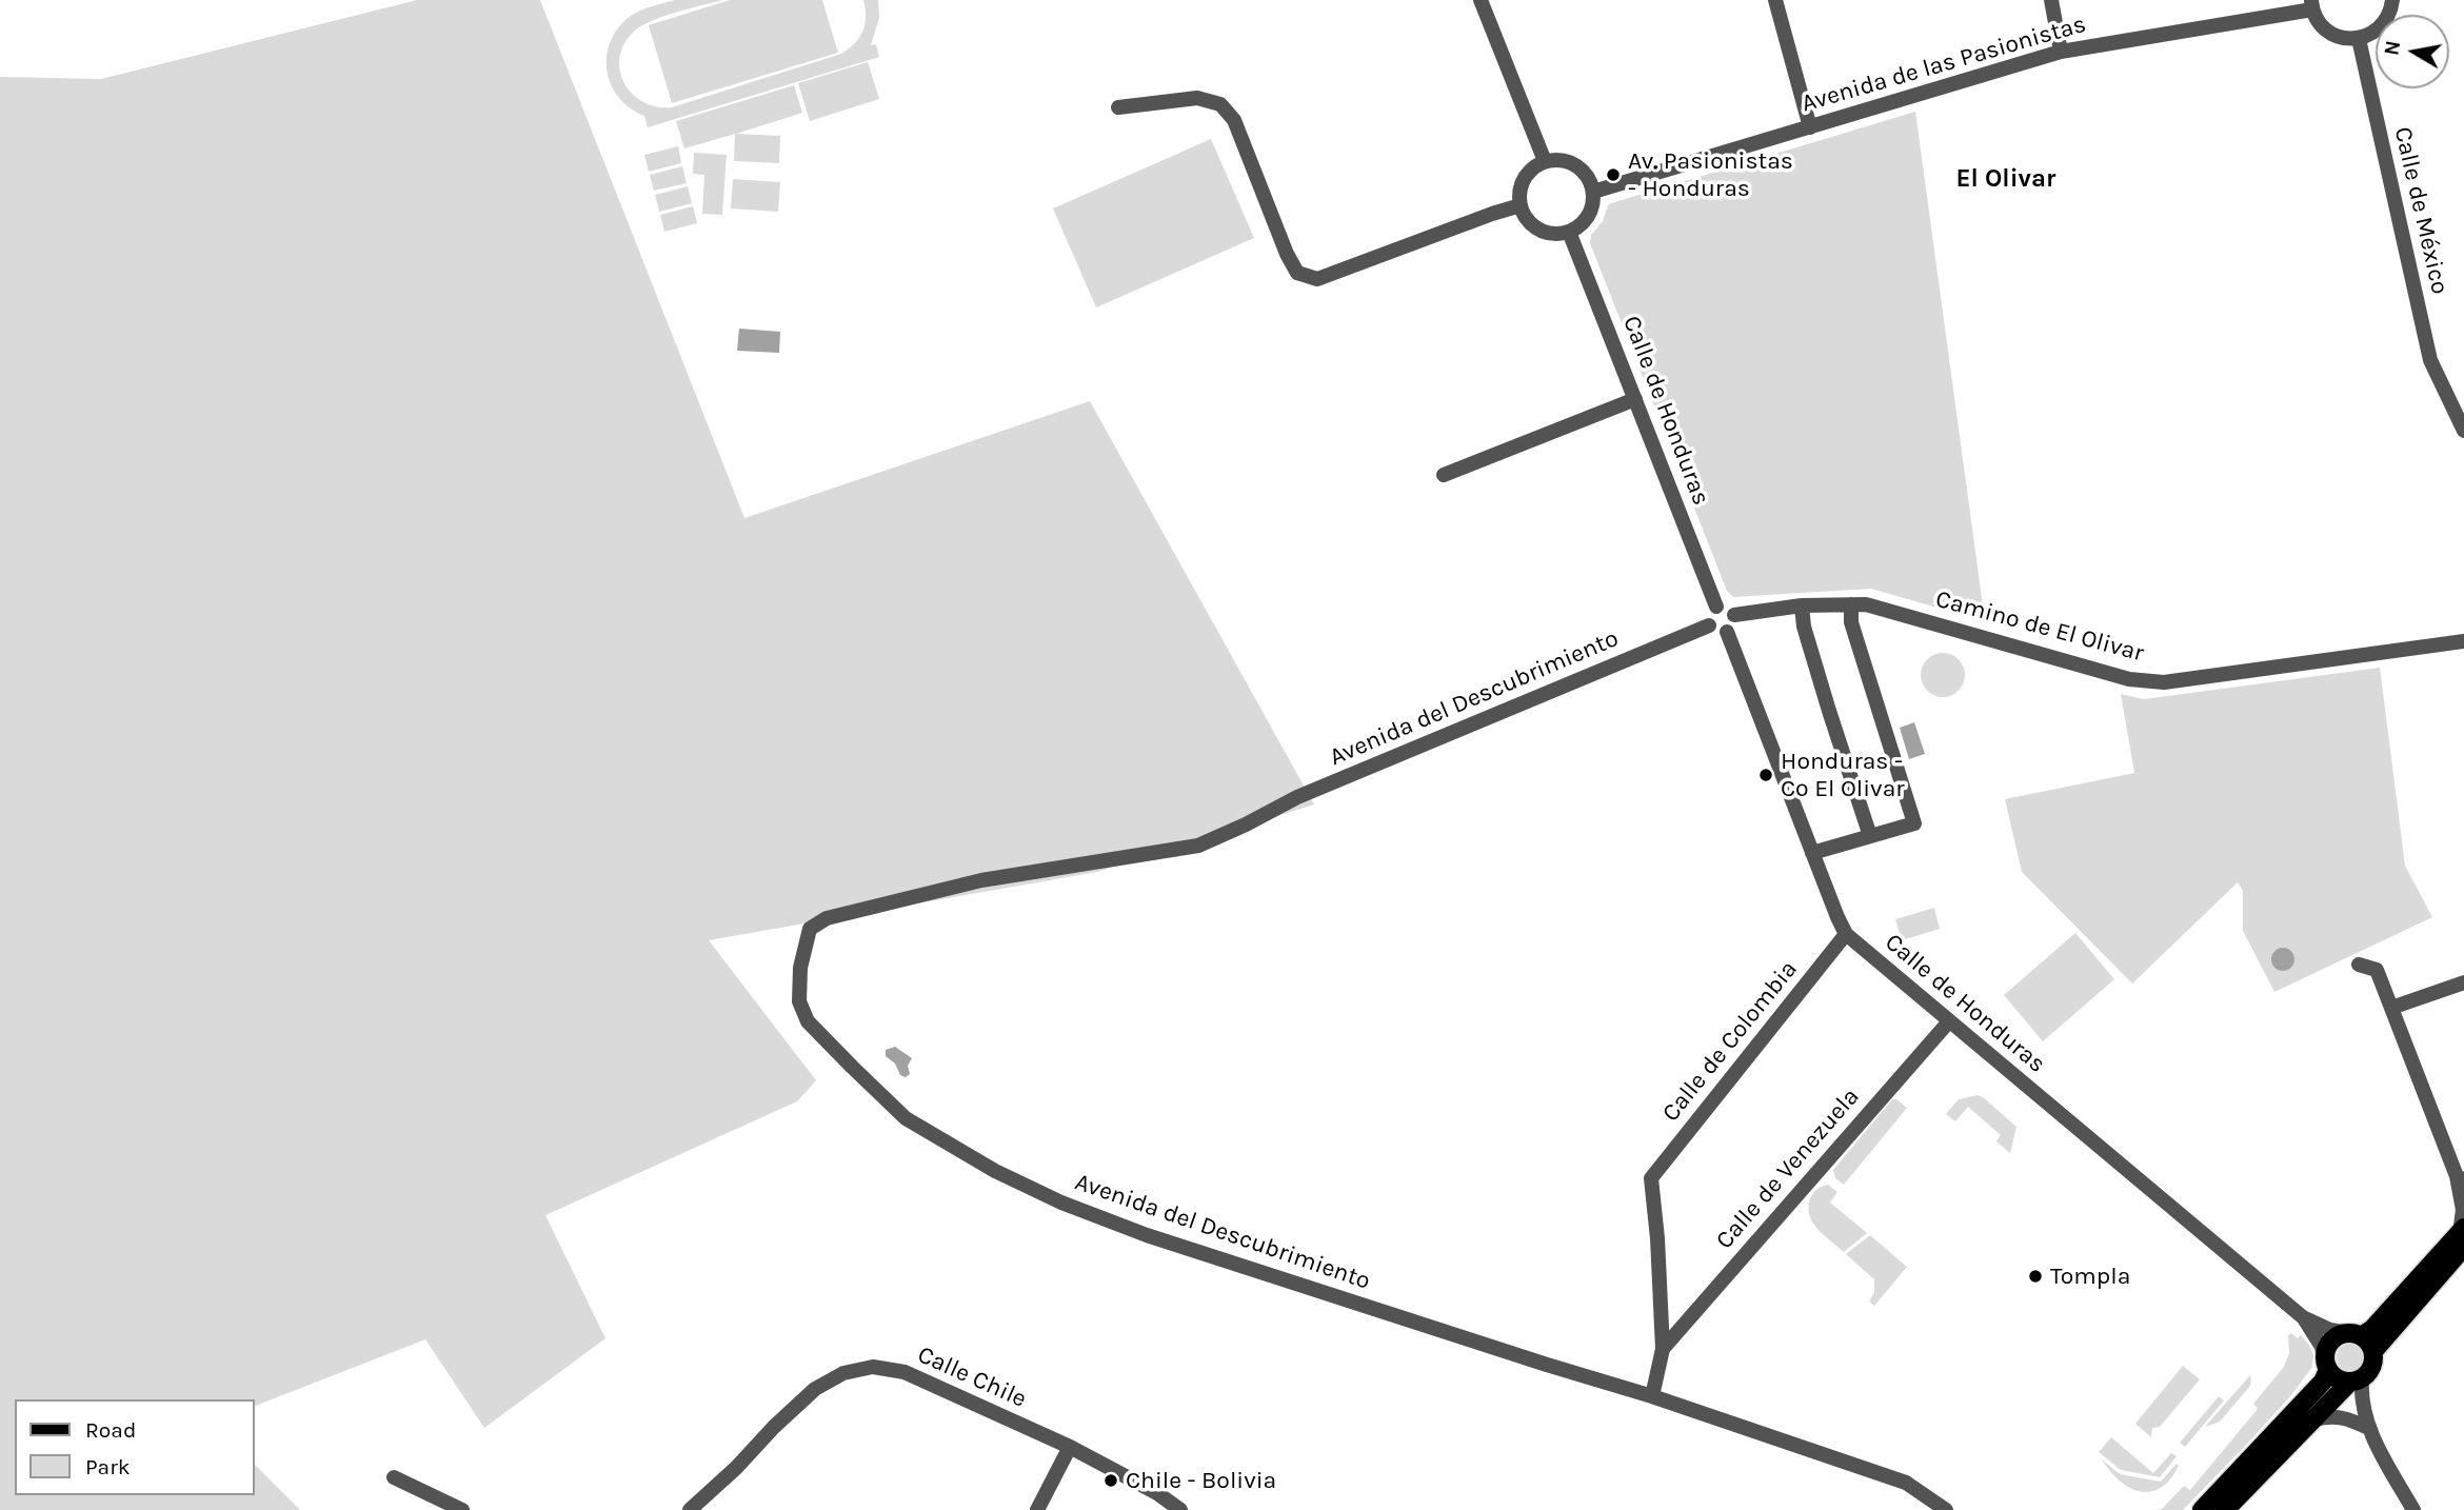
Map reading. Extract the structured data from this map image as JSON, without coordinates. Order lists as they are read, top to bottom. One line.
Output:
{"streets":{"street":["Avenida de las Pasionistas","Calle de México","Calle de Honduras","Camino de El Olivar","Avenida del Descubrimiento","Calle de Colombia","Calle de Venezuela","Calle Chile"]},"crossings":[["Avenida de las Pasionistas","Calle de Honduras"],["Calle de Honduras","Camino de El Olivar"],["Calle de Honduras","Avenida del Descubrimiento"],["Calle de Honduras","Calle de Colombia"],["Calle de Honduras","Calle de Venezuela"],["Camino de El Olivar","Avenida del Descubrimiento"],["Calle de Colombia","Calle de Venezuela"]],"districts":["El Olivar"],"places":["Av. Pasionistas - Honduras","Honduras - Cº El Olivar","Tompla","Chile - Bolivia"],"legend":["Road","Park"],"north":"left"}
